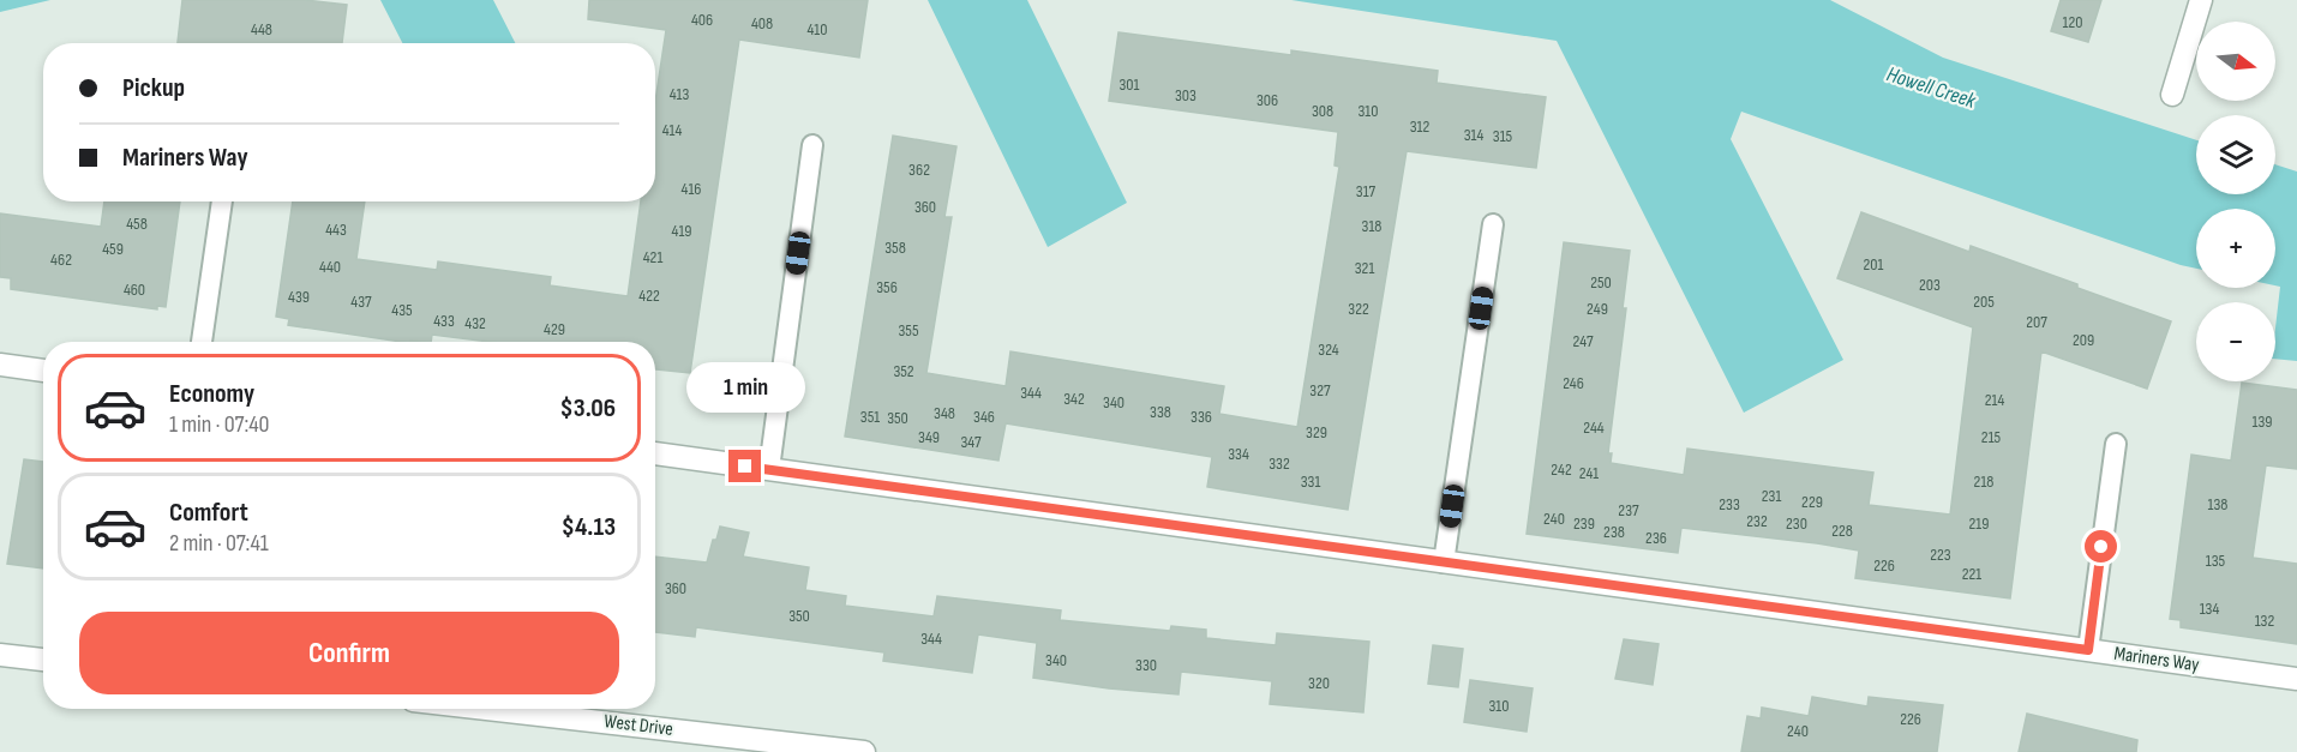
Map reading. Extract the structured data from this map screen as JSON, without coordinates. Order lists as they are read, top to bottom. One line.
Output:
{"streets":{"street":["Mariners Way","West Drive"]},"water":["Howell Creek"],"house_numbers":["406","120","408","448","410","301","413","303","306","308","310","312","414","314","315","362","416","317","360","458","318","443","419","358","459","421","462","201","440","321","250","203","356","460","422","439","437","205","322","249","435","433","207","432","429","355","209","247","324","352","246","327","344","342","214","340","338","348","351","346","336","350","139","244","329","349","215","347","334","332","242","241","331","218","231","229","233","138","237","240","232","239","230","219","228","238","236","223","135","226","221","360","134","350","132","344","340","330","320","310","226","240"],"north":"right","page":{"map_buttons":["+","−"],"banner":["Pickup","Mariners Way"],"list":[{"name":"Economy","note":"1 min · 07:40","value":"$3.06"},{"name":"Comfort","note":"2 min · 07:41","value":"$4.13"}],"bubble":"1 min","buttons":"Confirm"}}
